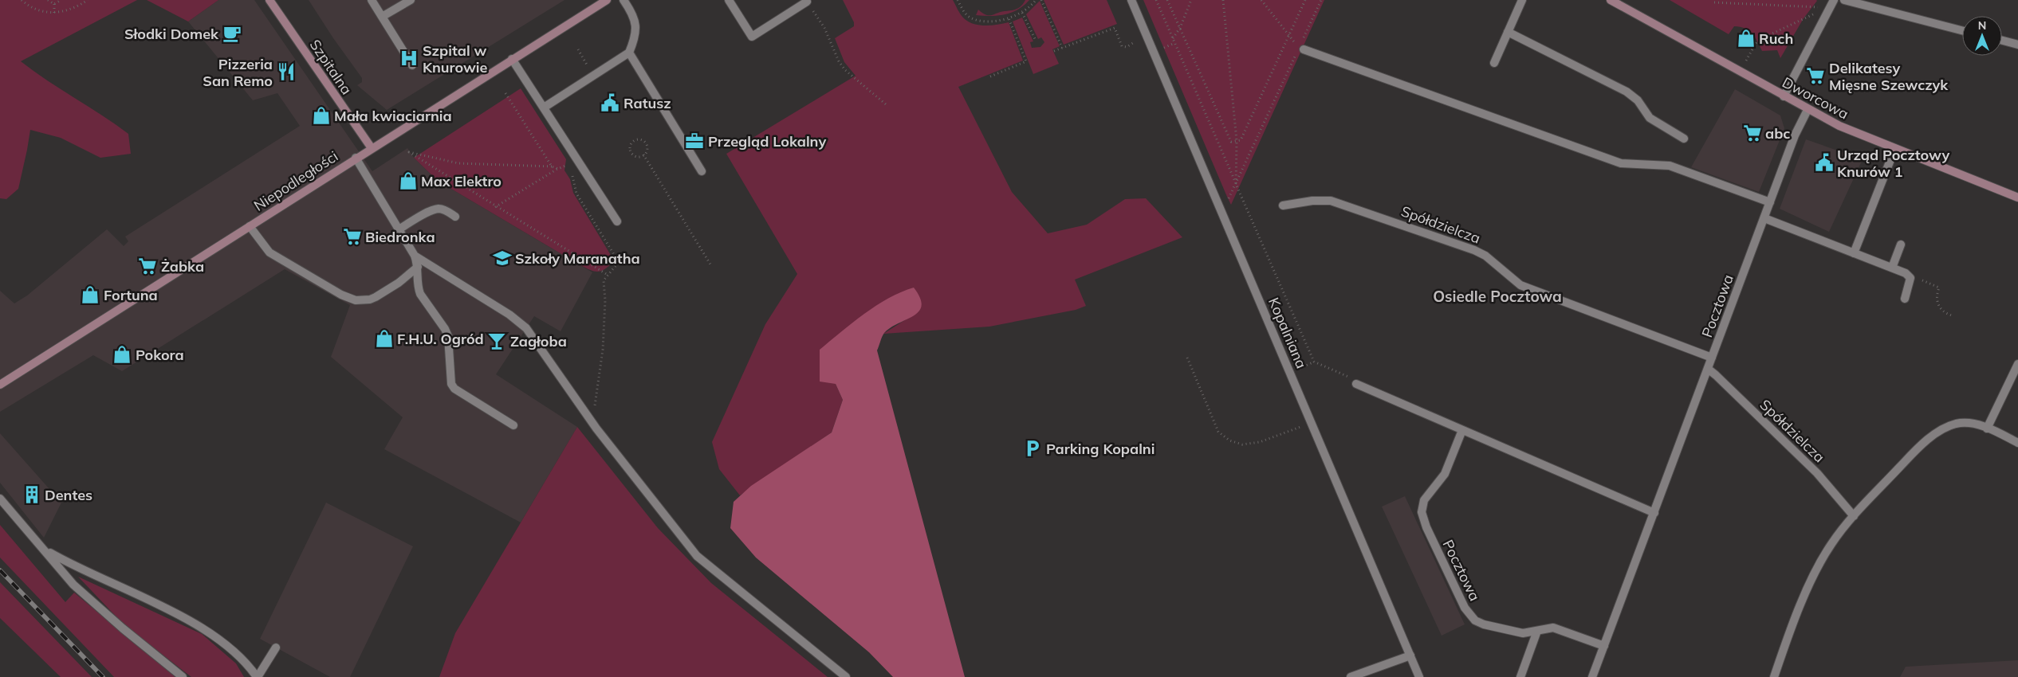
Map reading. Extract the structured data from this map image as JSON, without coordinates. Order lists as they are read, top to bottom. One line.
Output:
{"streets":{"main road":["Szpitalna","Dworcowa","Niepodległości"],"street":["Spółdzielcza","Pocztowa","Kopalniana"]},"crossings":[["Szpitalna","Niepodległości"],["Dworcowa","Pocztowa"],["Spółdzielcza","Pocztowa"]],"districts":["Osiedle Pocztowa"],"places":{"cafe":["Słodki Domek"],"shop":["Ruch","Mała kwiaciarnia","Max Elektro","Fortuna","F.H.U. Ogród","Pokora"],"hospital":["Szpital w Knurowie"],"restaurant":["Pizzeria San Remo"],"supermarket":["Delikatesy Mięsne Szewczyk","abc","Biedronka","Żabka"],"public building":["Ratusz","Urząd Pocztowy Knurów 1"],"office":["Przegląd Lokalny"],"school or university":["Szkoły Maranatha"],"bar":["Zagłoba"],"parking":["Parking Kopalni"],"building":["Dentes"]},"north":"top"}
